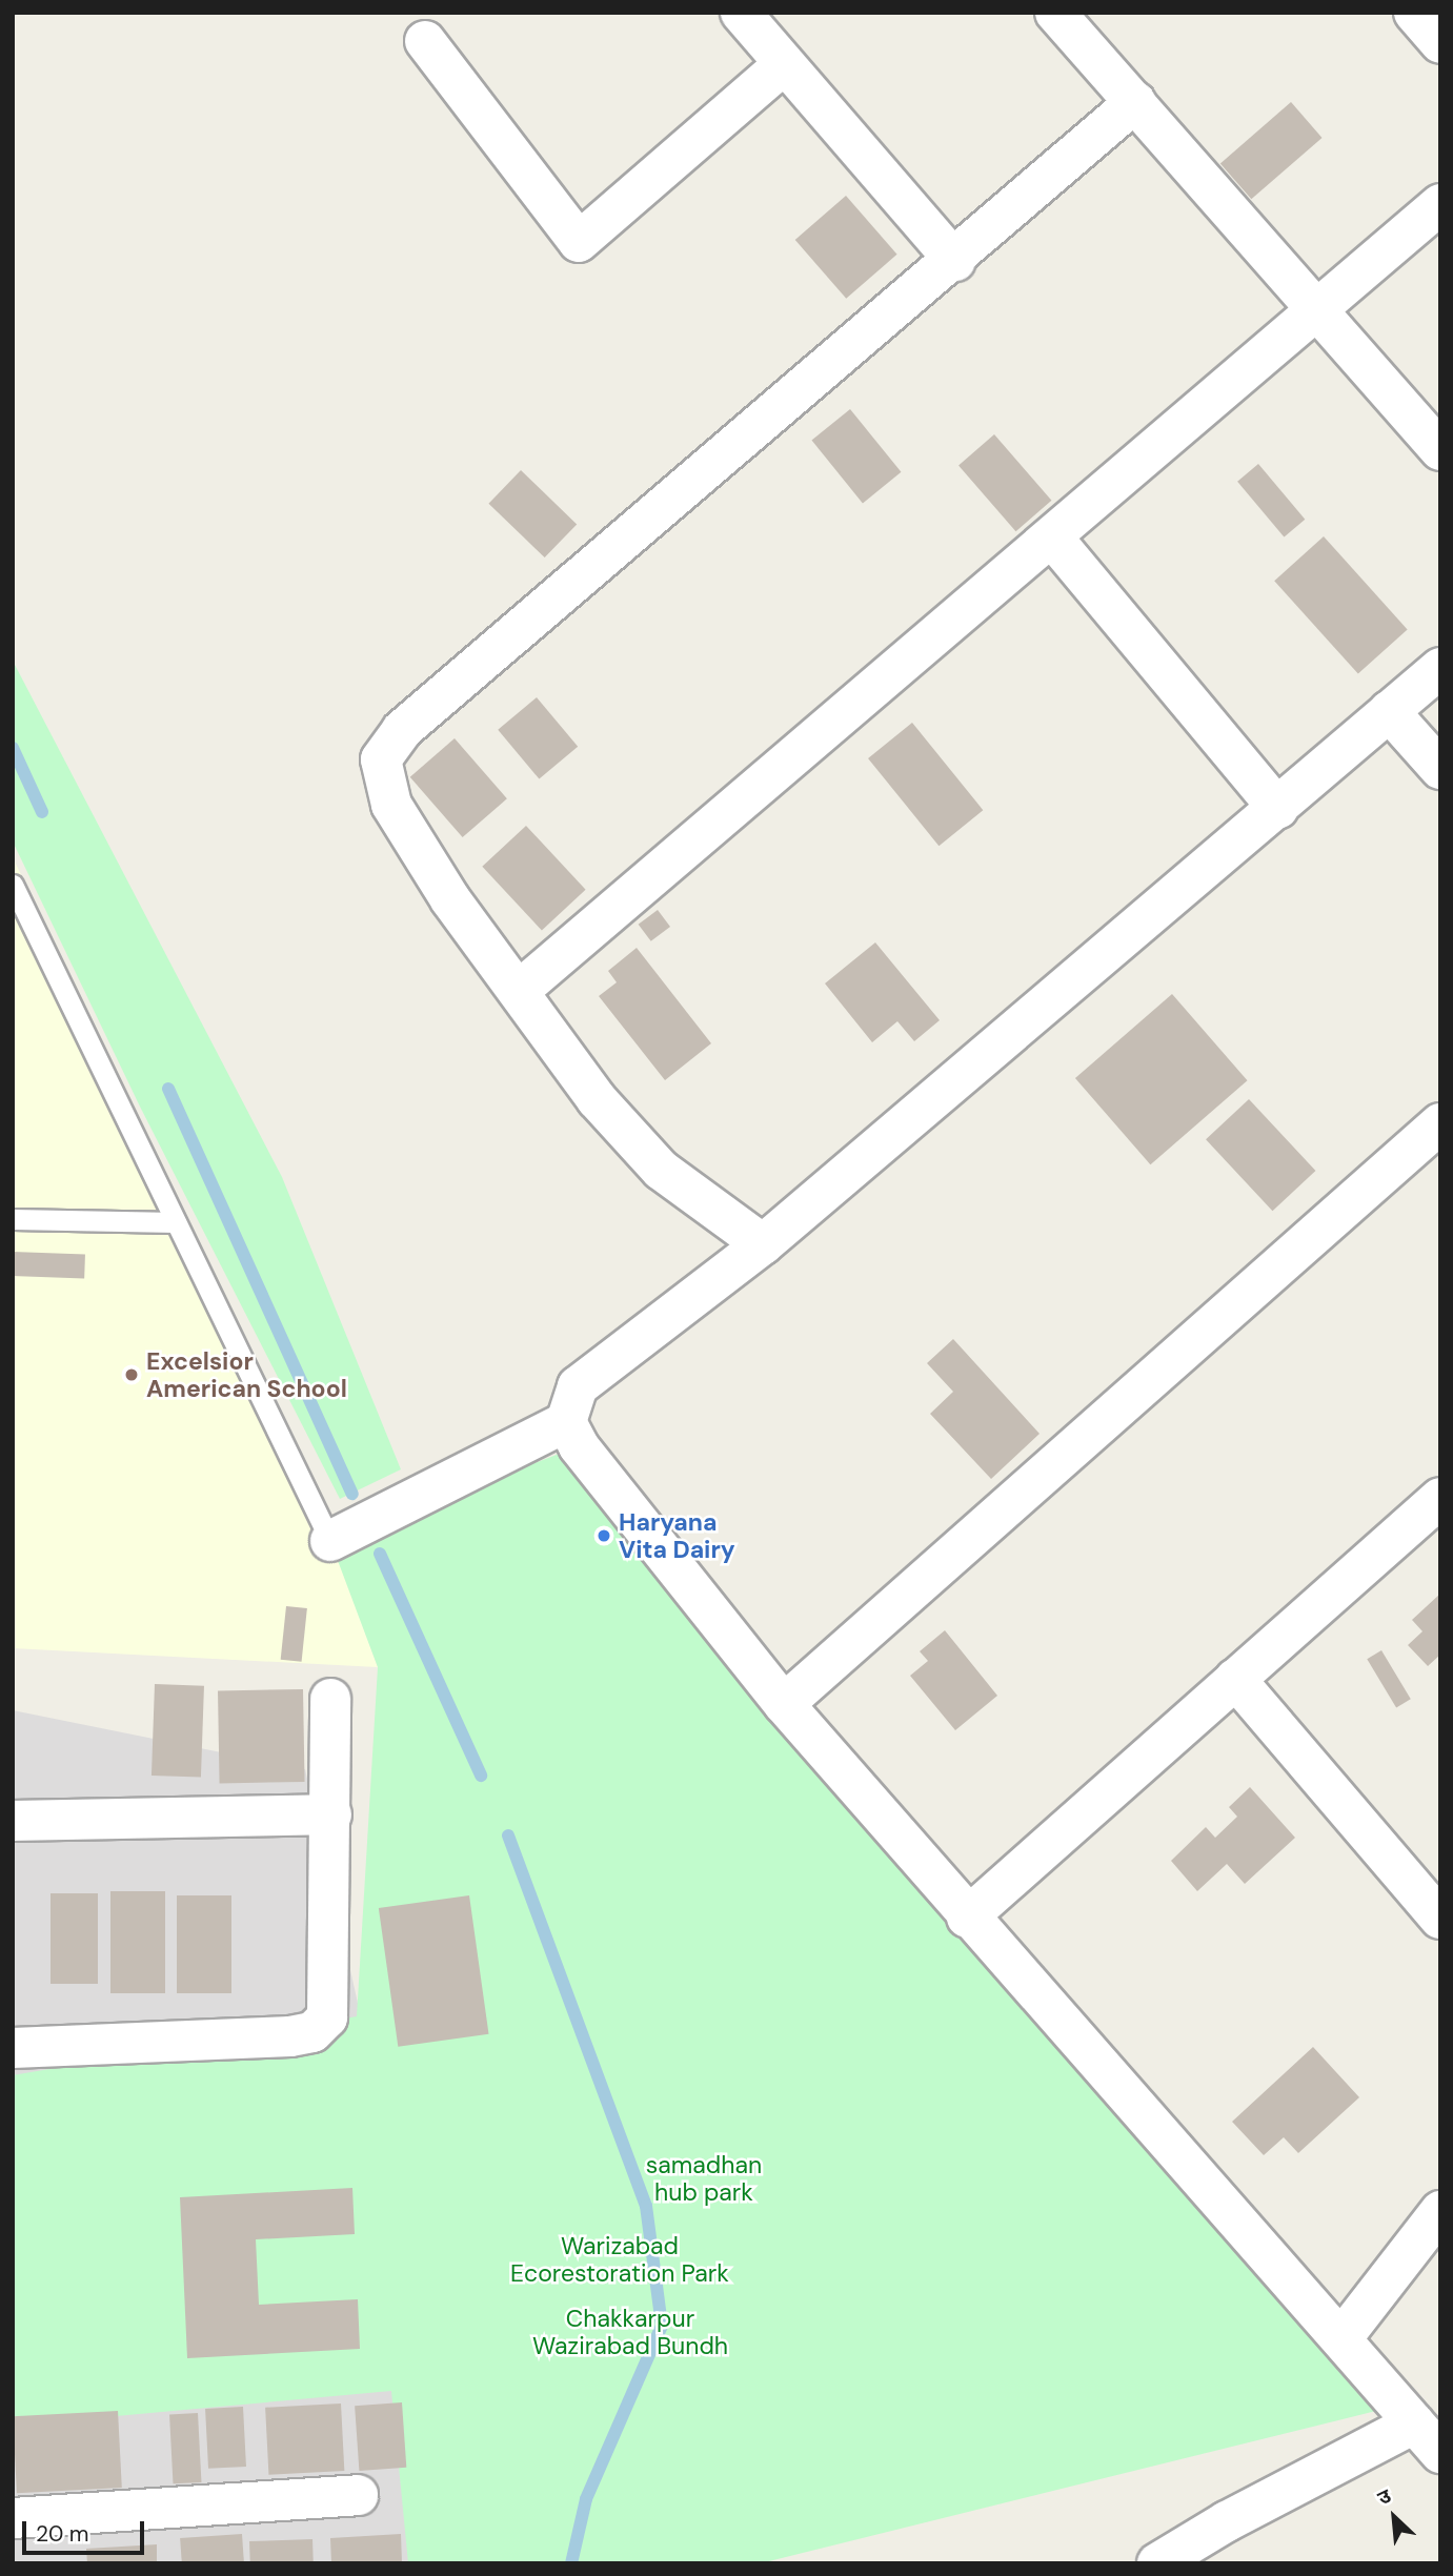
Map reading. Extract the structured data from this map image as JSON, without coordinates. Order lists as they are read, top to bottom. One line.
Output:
{"parks":["samadhan hub park","Warizabad Ecorestoration Park","Chakkarpur Wazirabad Bundh"],"places":["Excelsior American School","Haryana Vita Dairy"],"scale_bar":"20 m","north":"top left"}
